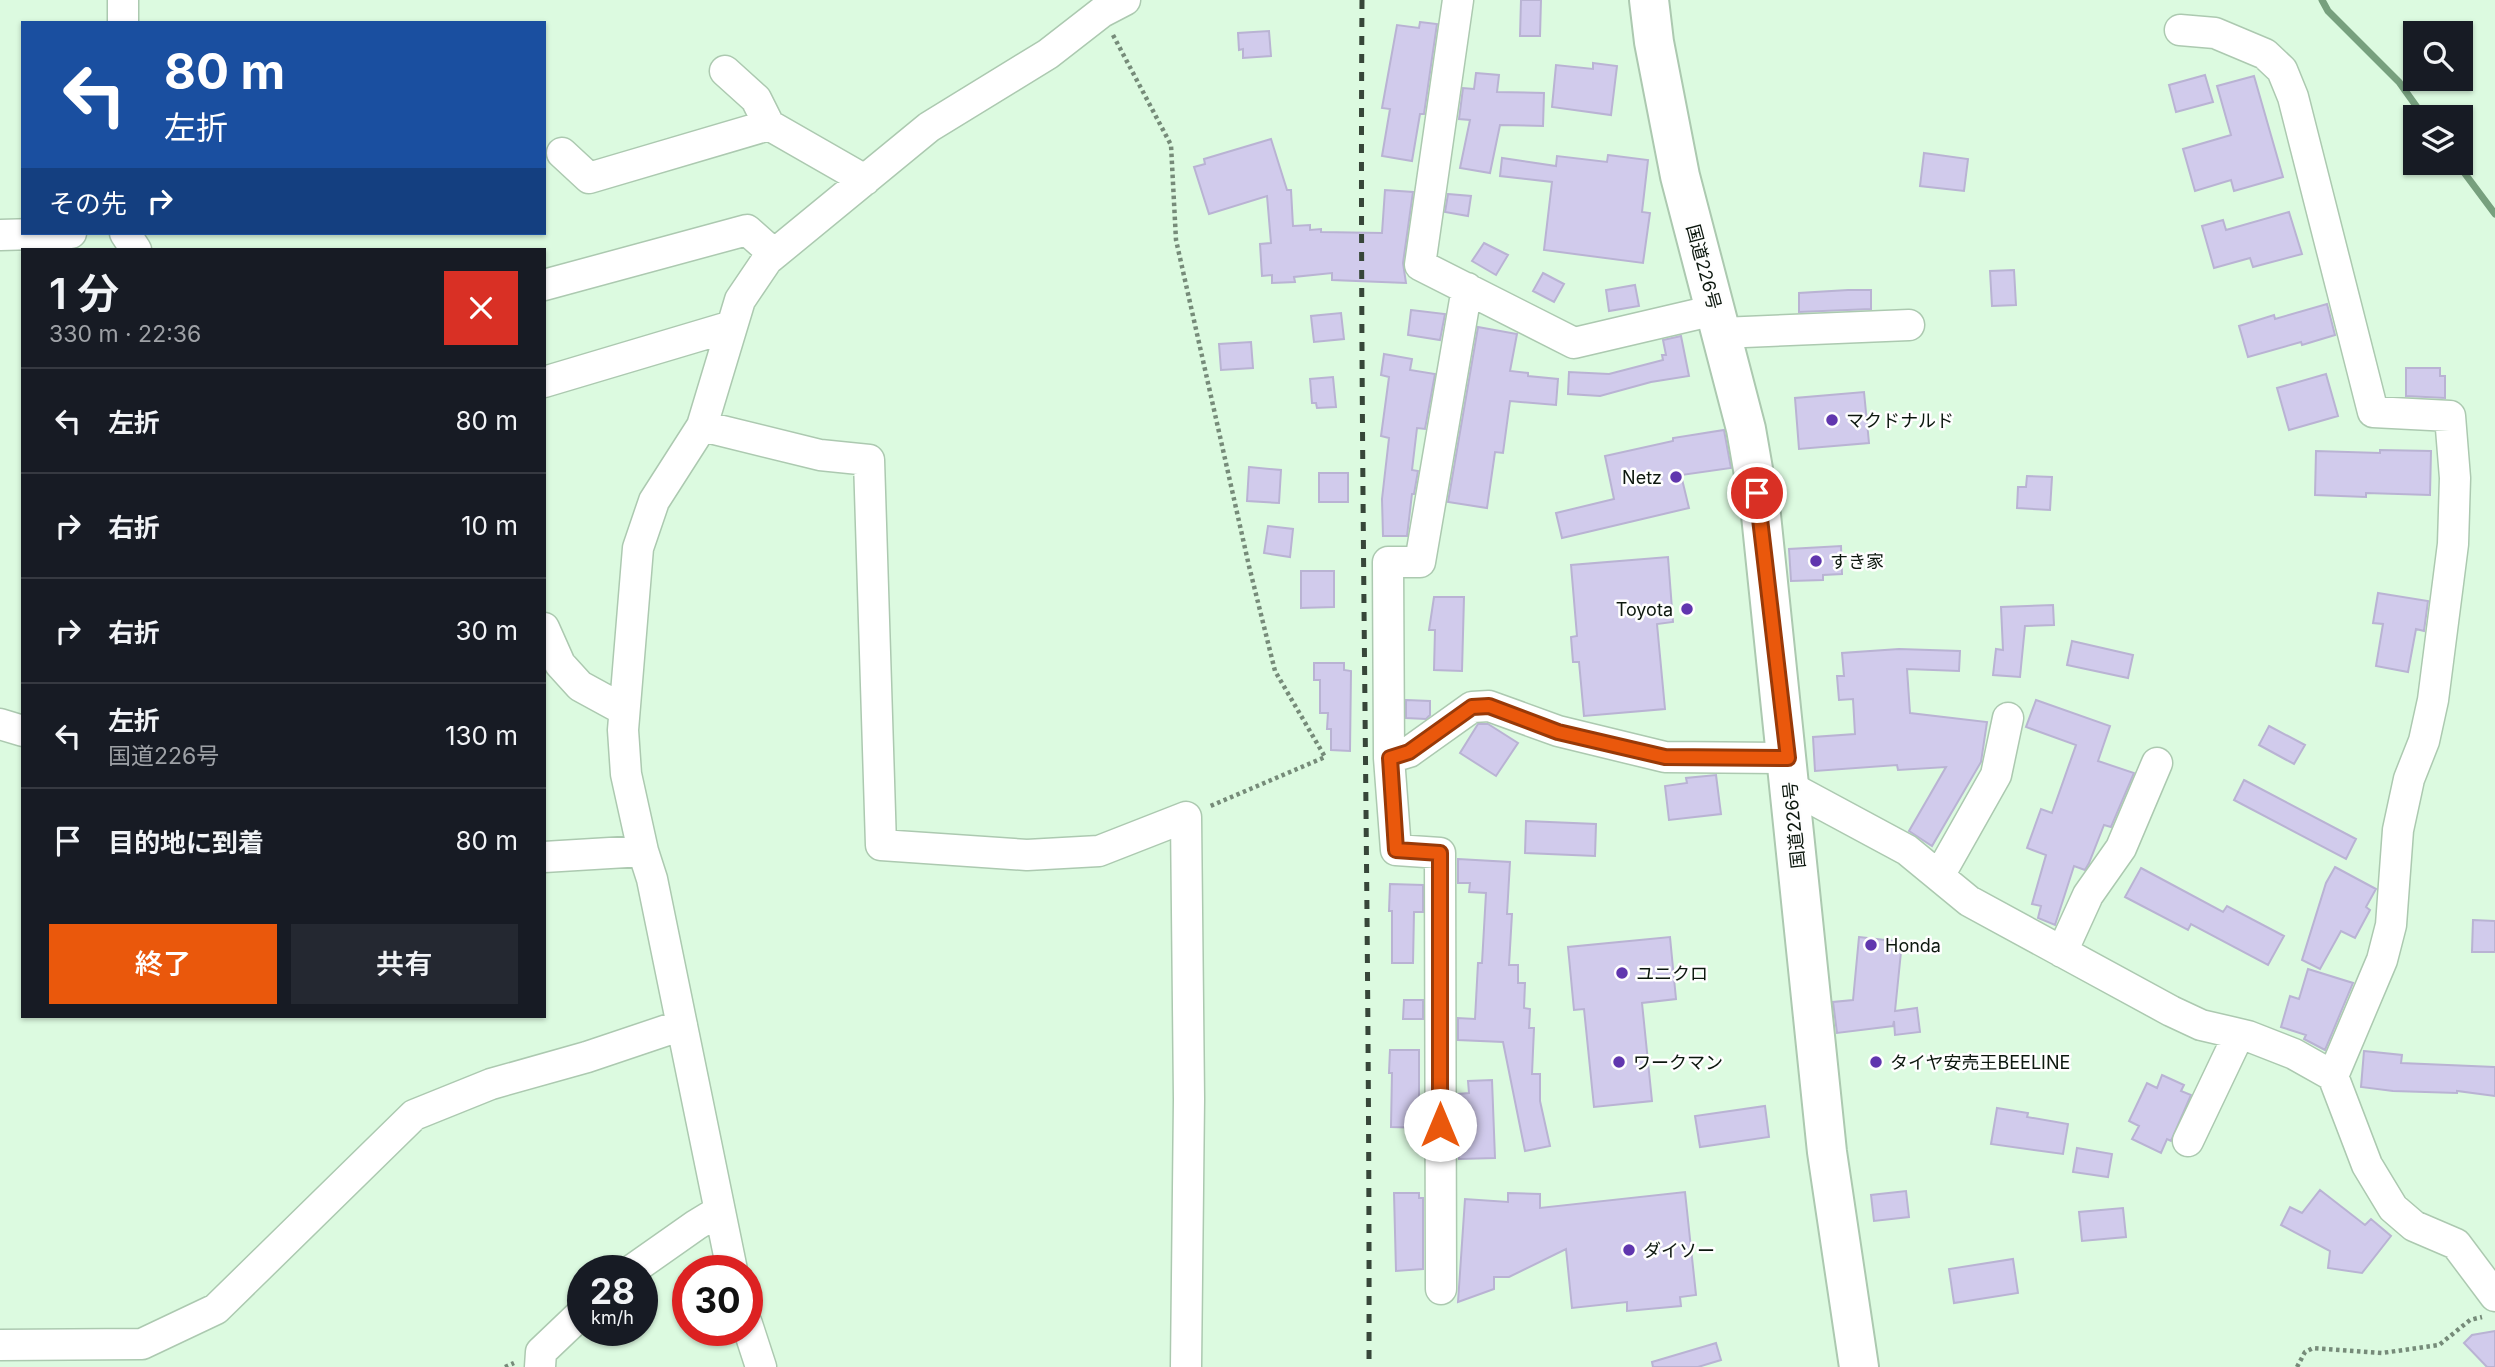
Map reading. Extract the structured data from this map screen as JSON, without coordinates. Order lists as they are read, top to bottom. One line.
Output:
{"streets":{"highway":["国道226号"]},"places":["マクドナルド","Netz","すき家","Toyota","Honda","ユニクロ","ワークマン","タイヤ安売王BEELINE","ダイソー"],"page":{"turn":["80 m","左折"],"then":"その先","heading":["1 分","330 m · 22:36"],"list":[{"name":"左折","value":"80 m"},{"name":"右折","value":"10 m"},{"name":"右折","value":"30 m"},{"name":"左折","note":"国道226号","value":"130 m"},{"name":"目的地に到着","value":"80 m"}],"buttons":["終了","共有"],"speed":"28 km/h","limit":"30"}}
